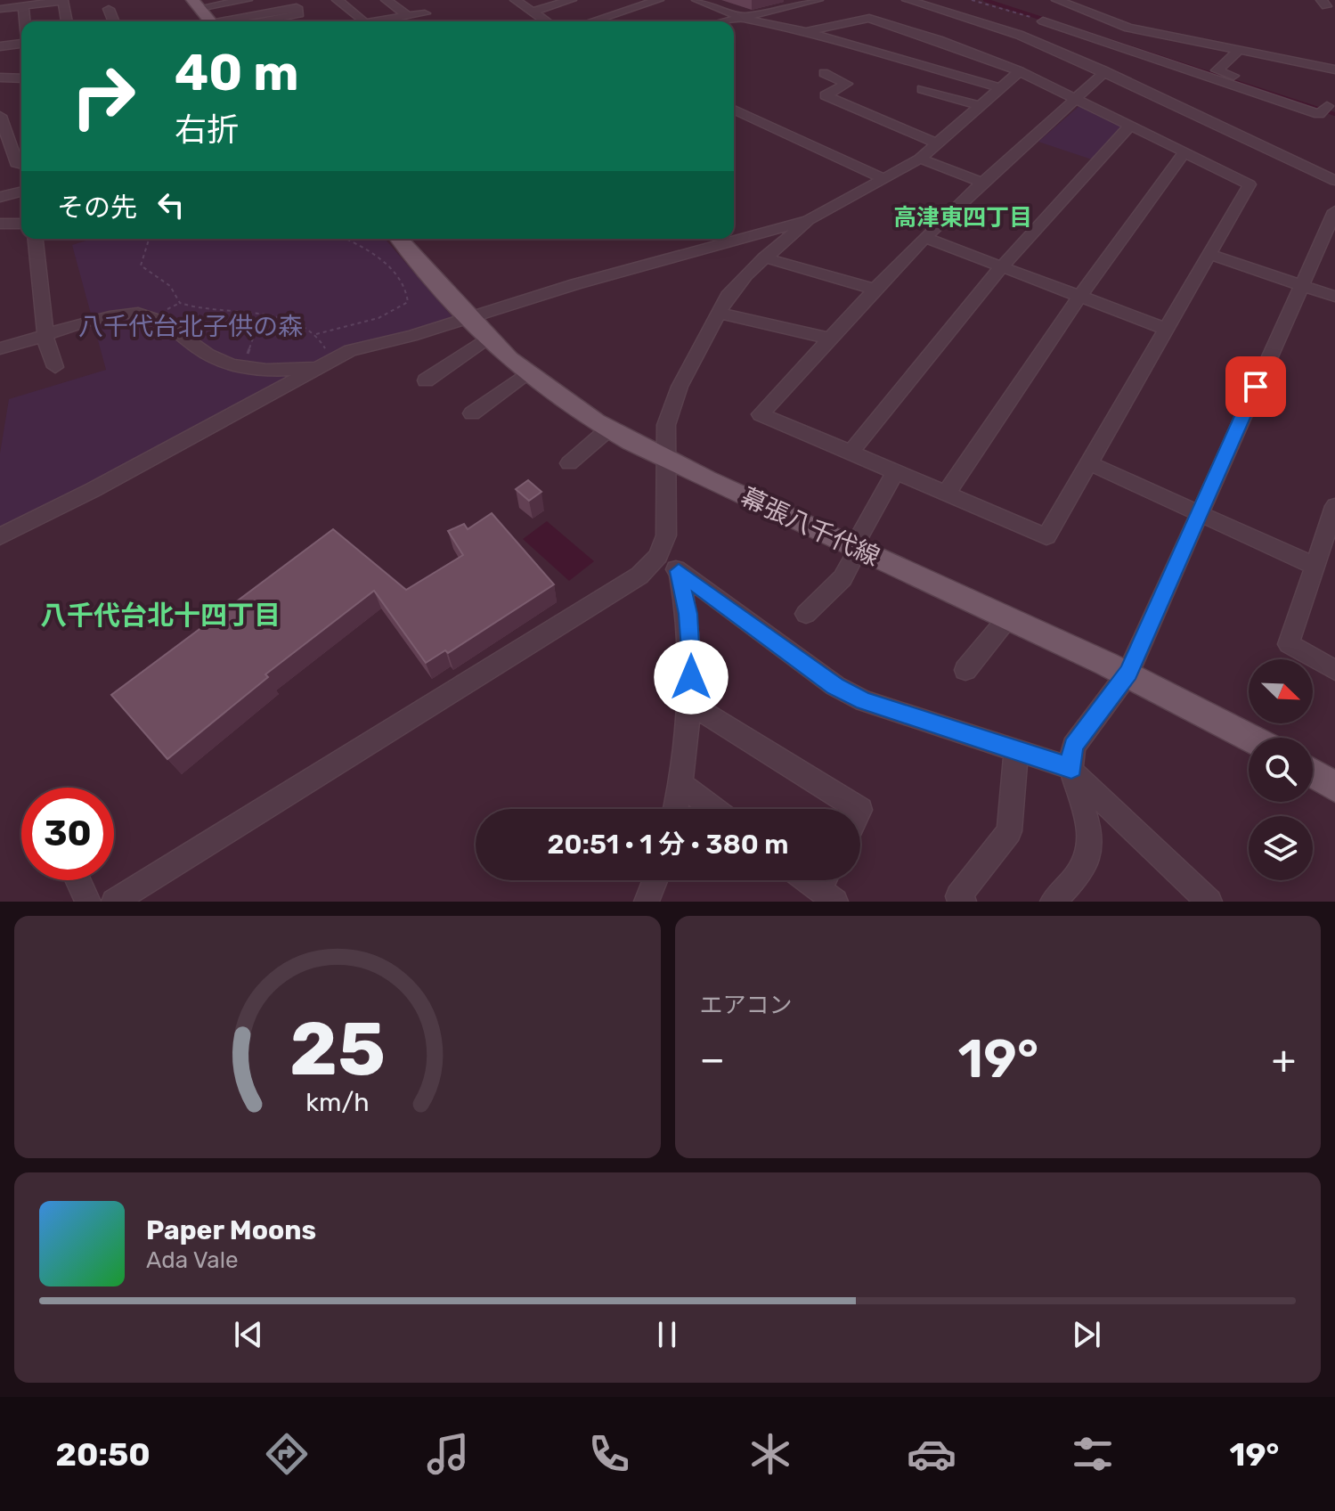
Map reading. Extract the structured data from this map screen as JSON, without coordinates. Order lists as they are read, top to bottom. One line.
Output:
{"streets":{"main road":["幕張八千代線"]},"districts":["高津東四丁目","八千代台北十四丁目"],"parks":["八千代台北子供の森"],"north":"bottom right","page":{"turn":["40 m","右折"],"then":"その先","limit":"30","trip":"20:51 · 1 分 · 380 m","tile":"エアコン","heat":["−","19°","+"],"song":["Paper Moons","Ada Vale"],"tabs":["20:50","19°"],"gauge":["25","km/h"]}}
